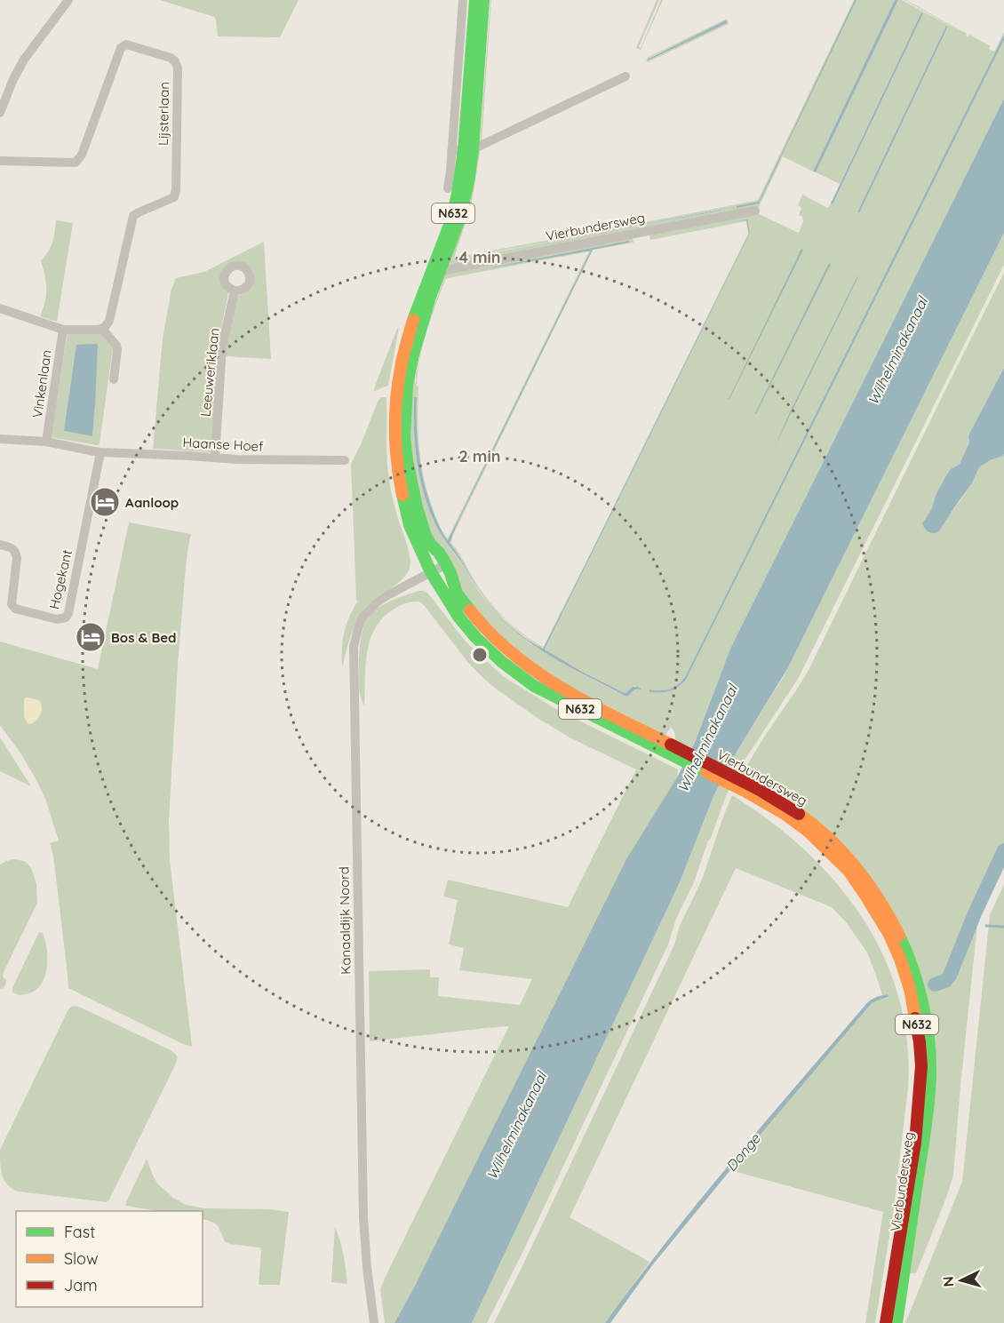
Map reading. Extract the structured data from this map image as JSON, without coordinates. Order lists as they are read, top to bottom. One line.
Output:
{"streets":{"main road":["N632","Vierbundersweg"],"street":["Lijsterlaan","Leeuweriklaan","Vinkenlaan","Haanse Hoef","Hogekant","Kanaaldijk Noord"]},"crossings":[["Vierbundersweg","Kanaaldijk Noord"],["Leeuweriklaan","Haanse Hoef"],["Vinkenlaan","Haanse Hoef"],["Haanse Hoef","Hogekant"]],"water":["Wilhelminakanaal","Donge"],"places":{"hotel":["Aanloop","Bos & Bed"]},"legend":["Fast","Slow","Jam"],"north":"left","rings":["4 min","2 min"]}
